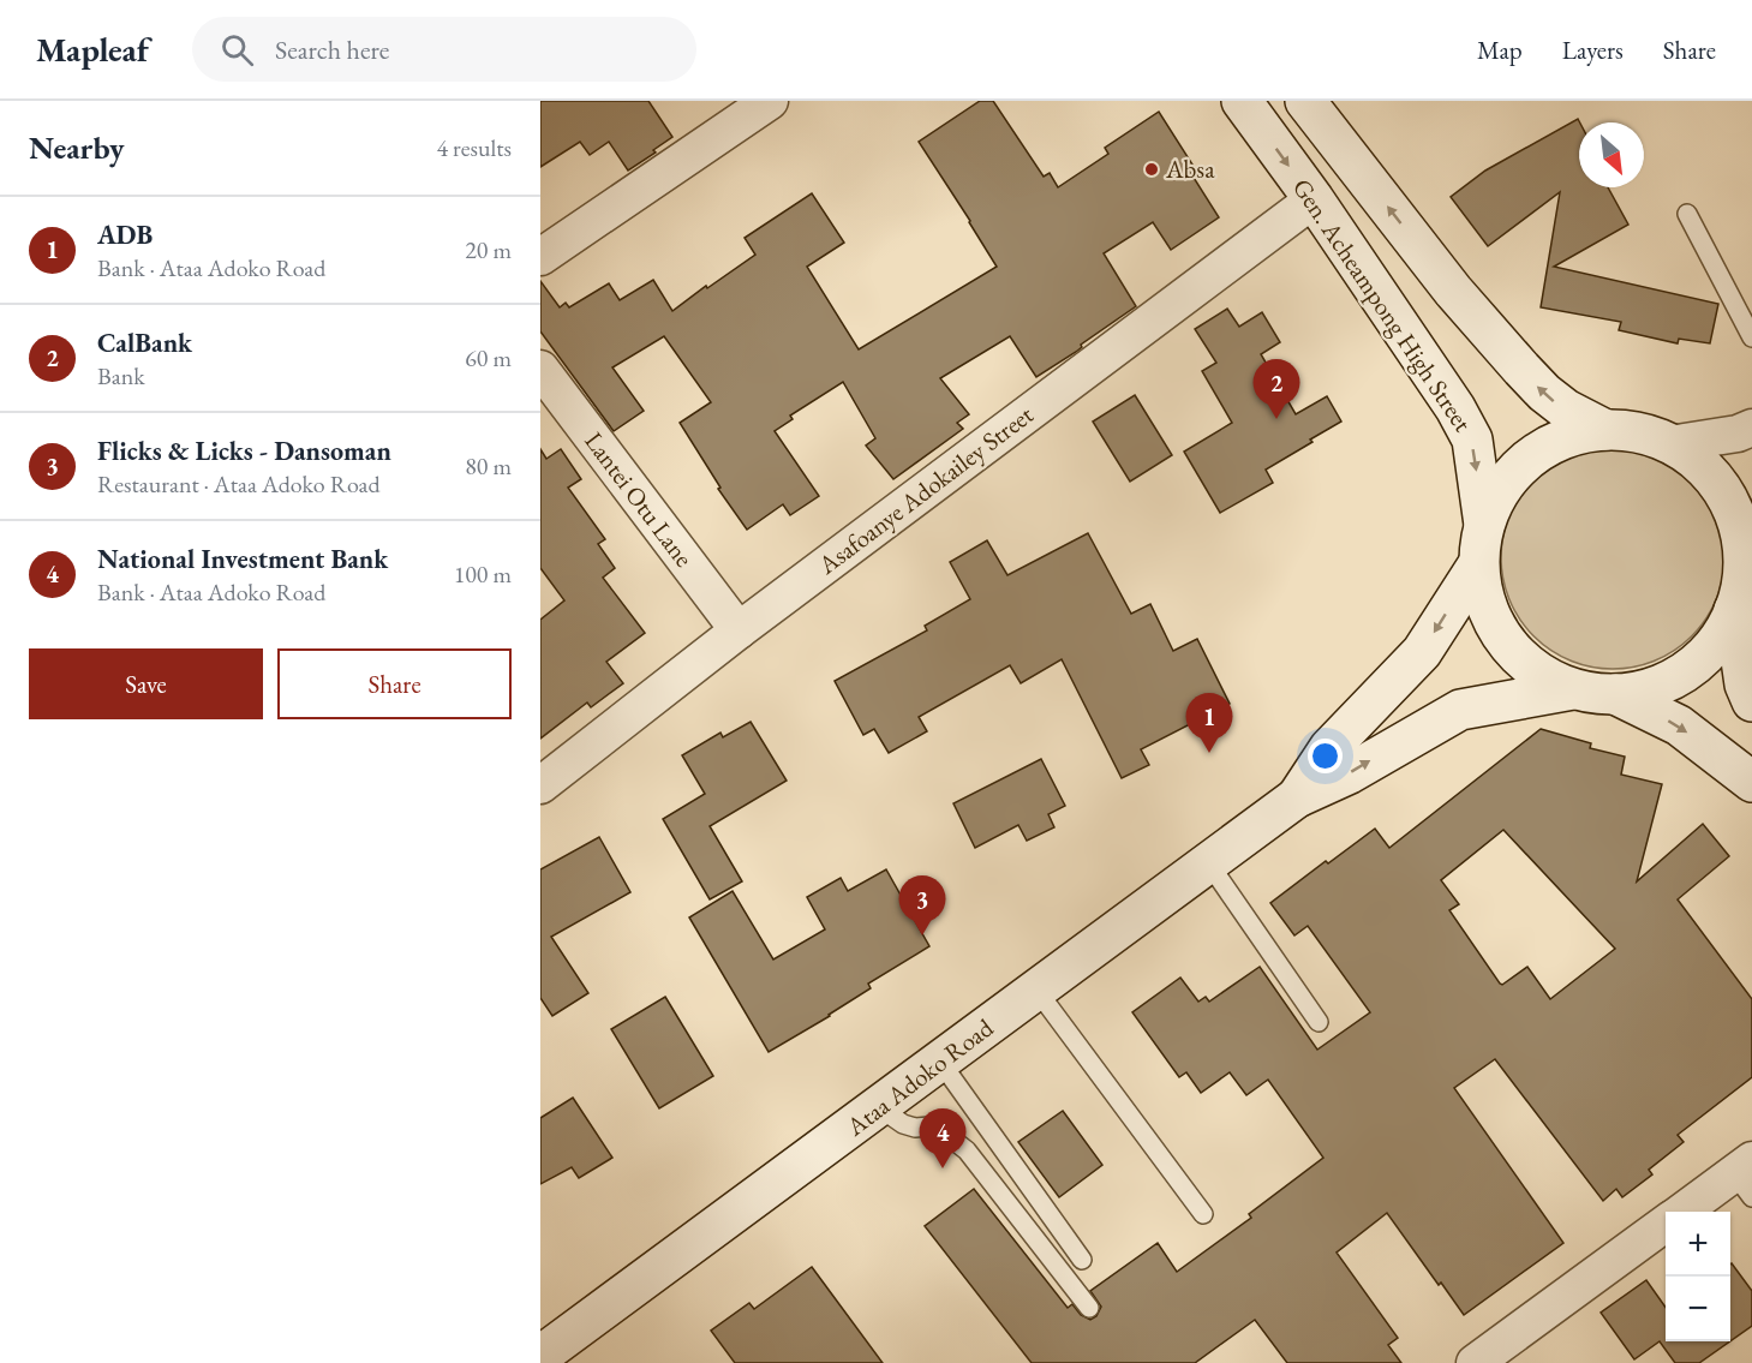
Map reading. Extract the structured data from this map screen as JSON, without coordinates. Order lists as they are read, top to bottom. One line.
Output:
{"streets":{"main road":["Gen. Acheampong High Street","Ataa Adoko Road"],"street":["Asafoanye Adokailey Street","Lantei Otu Lane"]},"crossings":[["Gen. Acheampong High Street","Asafoanye Adokailey Street"],["Asafoanye Adokailey Street","Lantei Otu Lane"]],"places":["Absa"],"north":"bottom right","page":{"header":"Mapleaf","search":"Search here","nav":["Map","Layers","Share"],"heading":["Nearby","4 results"],"list":[{"mark":"1","name":"ADB","note":"Bank · Ataa Adoko Road","value":"20 m"},{"mark":"2","name":"CalBank","note":"Bank","value":"60 m"},{"mark":"3","name":"Flicks & Licks - Dansoman","note":"Restaurant · Ataa Adoko Road","value":"80 m"},{"mark":"4","name":"National Investment Bank","note":"Bank · Ataa Adoko Road","value":"100 m"}],"pins":["2","1","3","4"],"buttons":["Save","Share"],"map_buttons":["+","−"]}}
